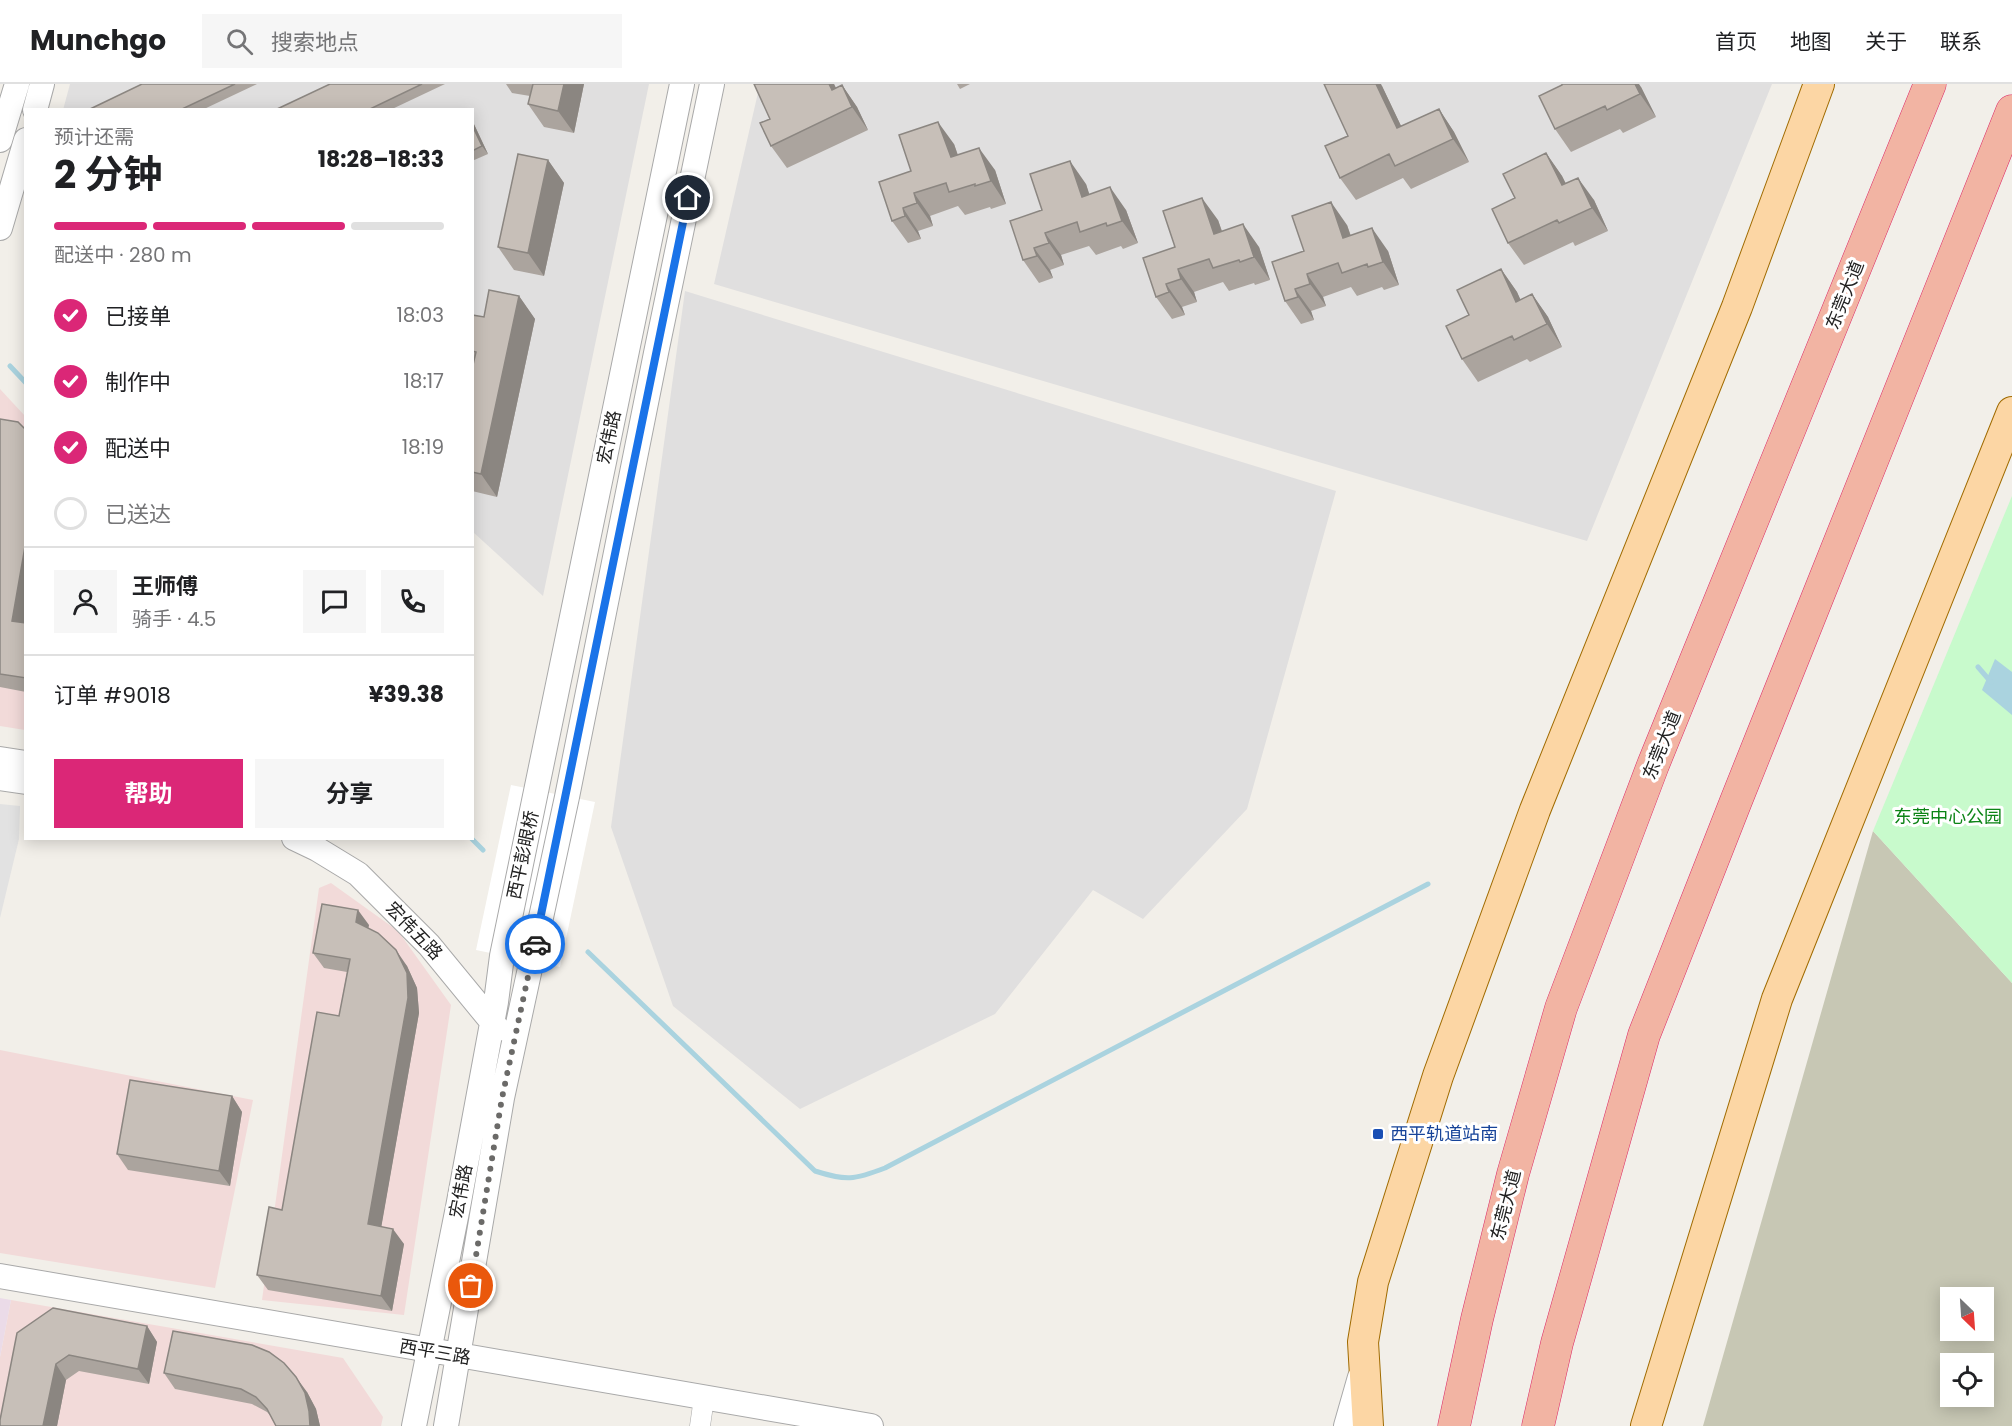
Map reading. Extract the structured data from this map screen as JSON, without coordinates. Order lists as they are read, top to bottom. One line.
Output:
{"streets":{"highway":["东莞大道"],"street":["宏伟路","西平彭眼桥","宏伟五路","西平三路"]},"crossings":[["宏伟路","西平彭眼桥"],["宏伟路","宏伟五路"],["宏伟路","西平三路"]],"parks":["东莞中心公园"],"places":{"transit":["西平轨道站南"]},"north":"bottom right","page":{"header":"Munchgo","search":"搜索地点","nav":["首页","地图","关于","联系"],"heading":["2 分钟","预计还需","18:28–18:33"],"panel":["王师傅","骑手 · 4.5","订单 #9018","¥39.38"],"bar":"配送中 · 280 m","list":[["已接单","18:03"],["制作中","18:17"],["配送中","18:19"],"已送达"],"buttons":["帮助","分享"]}}
